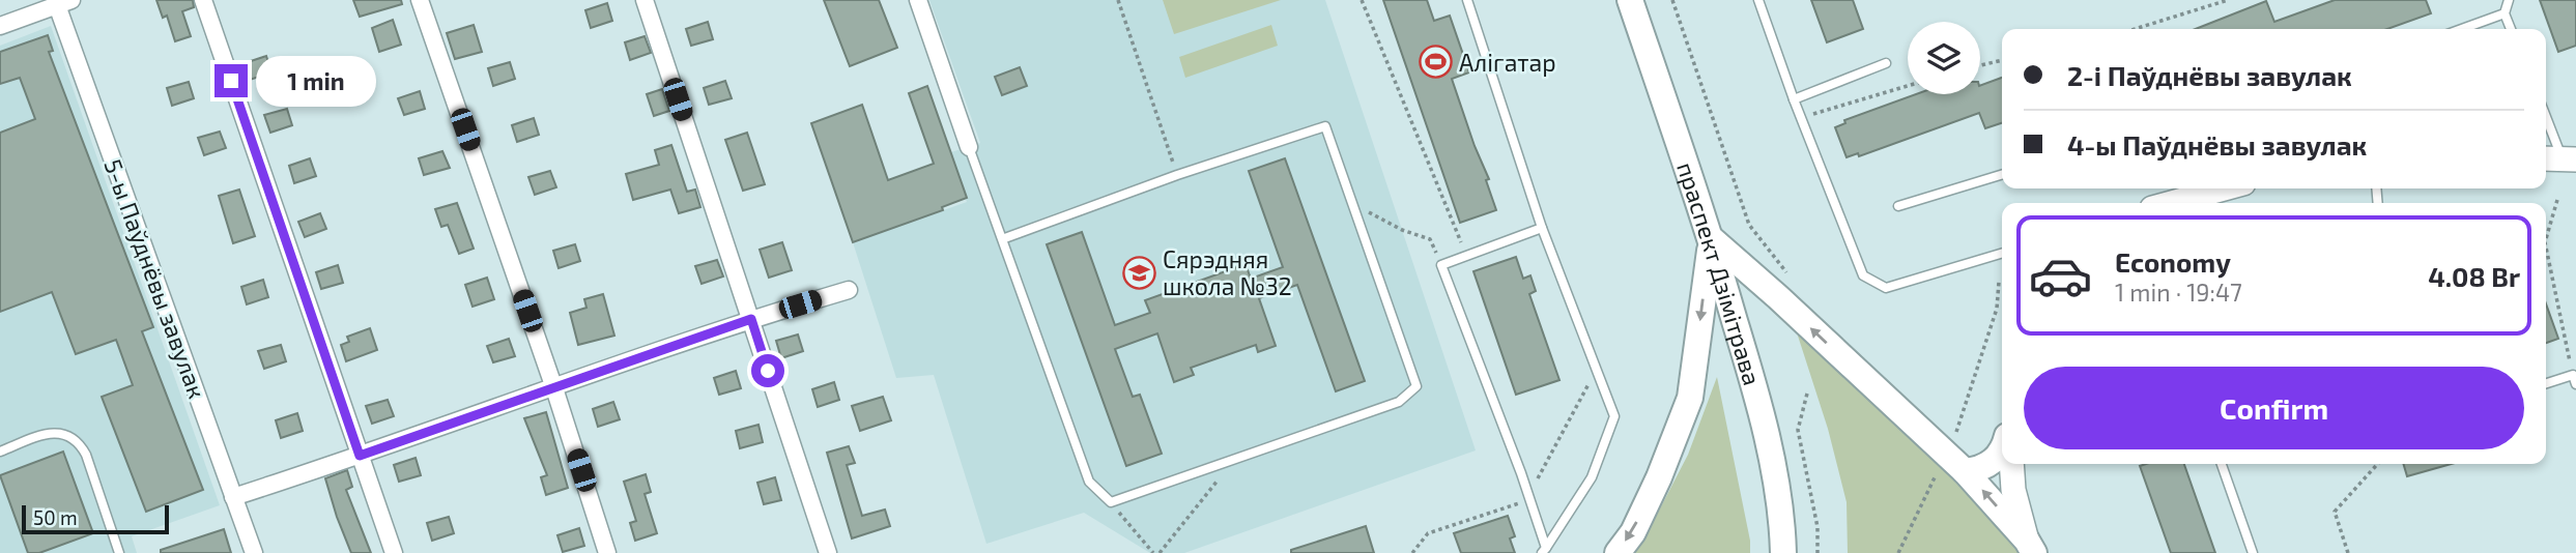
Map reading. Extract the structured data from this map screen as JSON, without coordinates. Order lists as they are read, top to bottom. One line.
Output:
{"streets":{"main road":["праспект Дзімітрава"],"street":["5-ы Паўднёвы завулак"]},"places":{"sports":["Алігатар"],"school or university":["Сярэдняя школа №32"]},"scale_bar":"50 m","page":{"banner":["2-і Паўднёвы завулак","4-ы Паўднёвы завулак"],"bubble":"1 min","list":[{"name":"Economy","note":"1 min · 19:47","value":"4.08 Br"}],"buttons":"Confirm","scale":"50 m"}}
